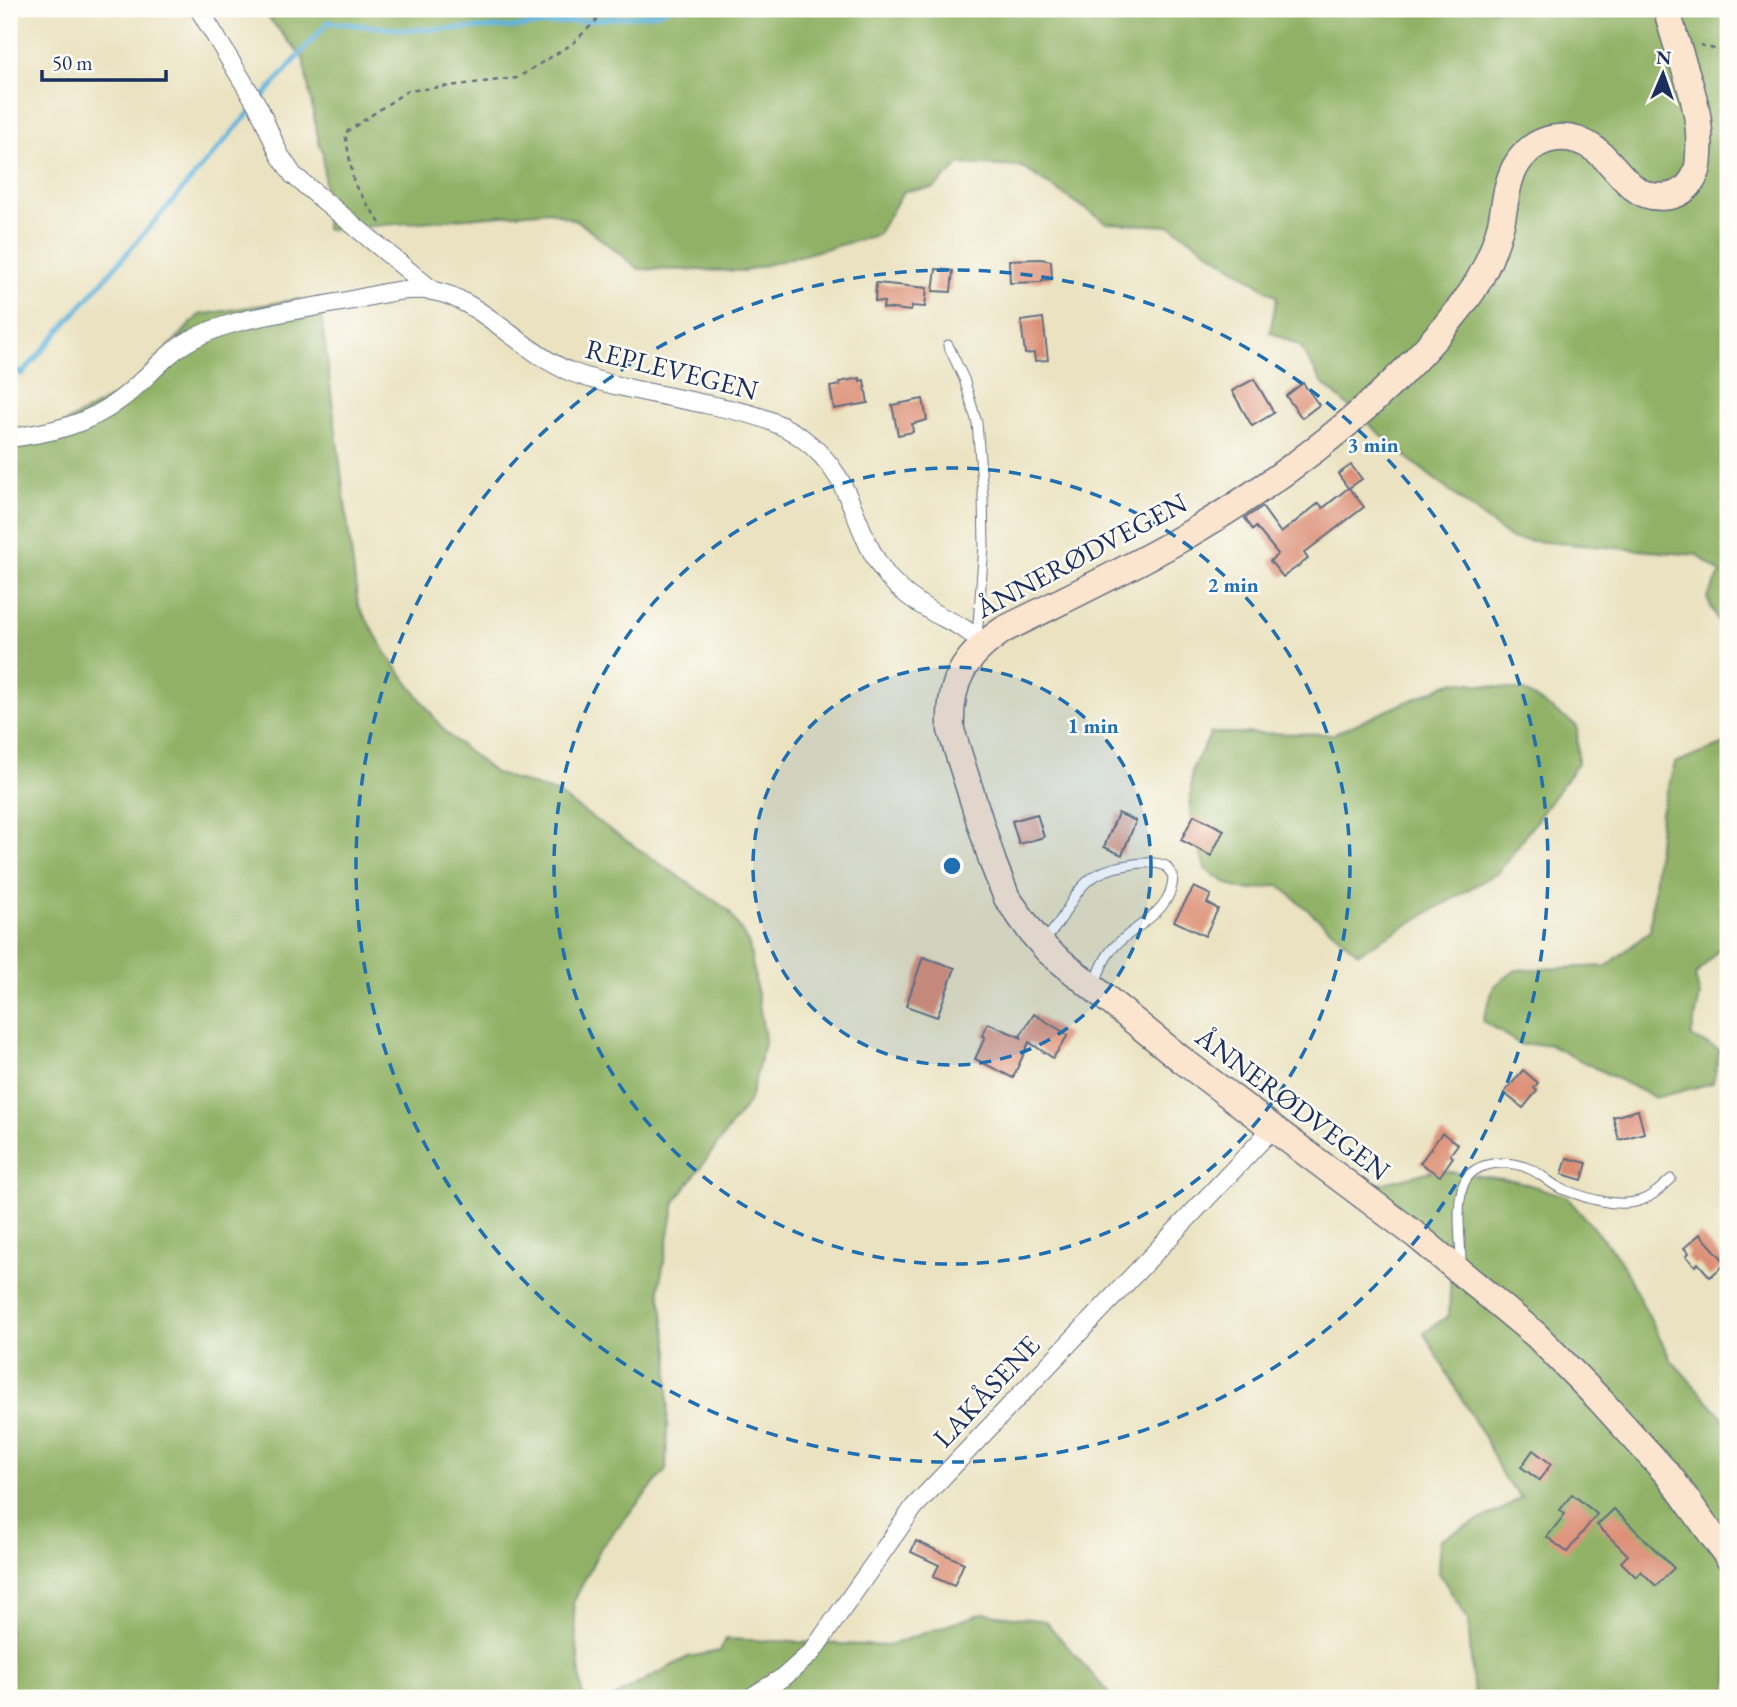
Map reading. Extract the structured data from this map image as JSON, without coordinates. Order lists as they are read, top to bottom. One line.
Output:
{"streets":{"main road":["ÅNNERØDVEGEN"],"street":["REPLEVEGEN","LAKÅSENE"]},"crossings":[["REPLEVEGEN","ÅNNERØDVEGEN"],["ÅNNERØDVEGEN","LAKÅSENE"]],"scale_bar":"50 m","north":"top","rings":["3 min","2 min","1 min"]}
